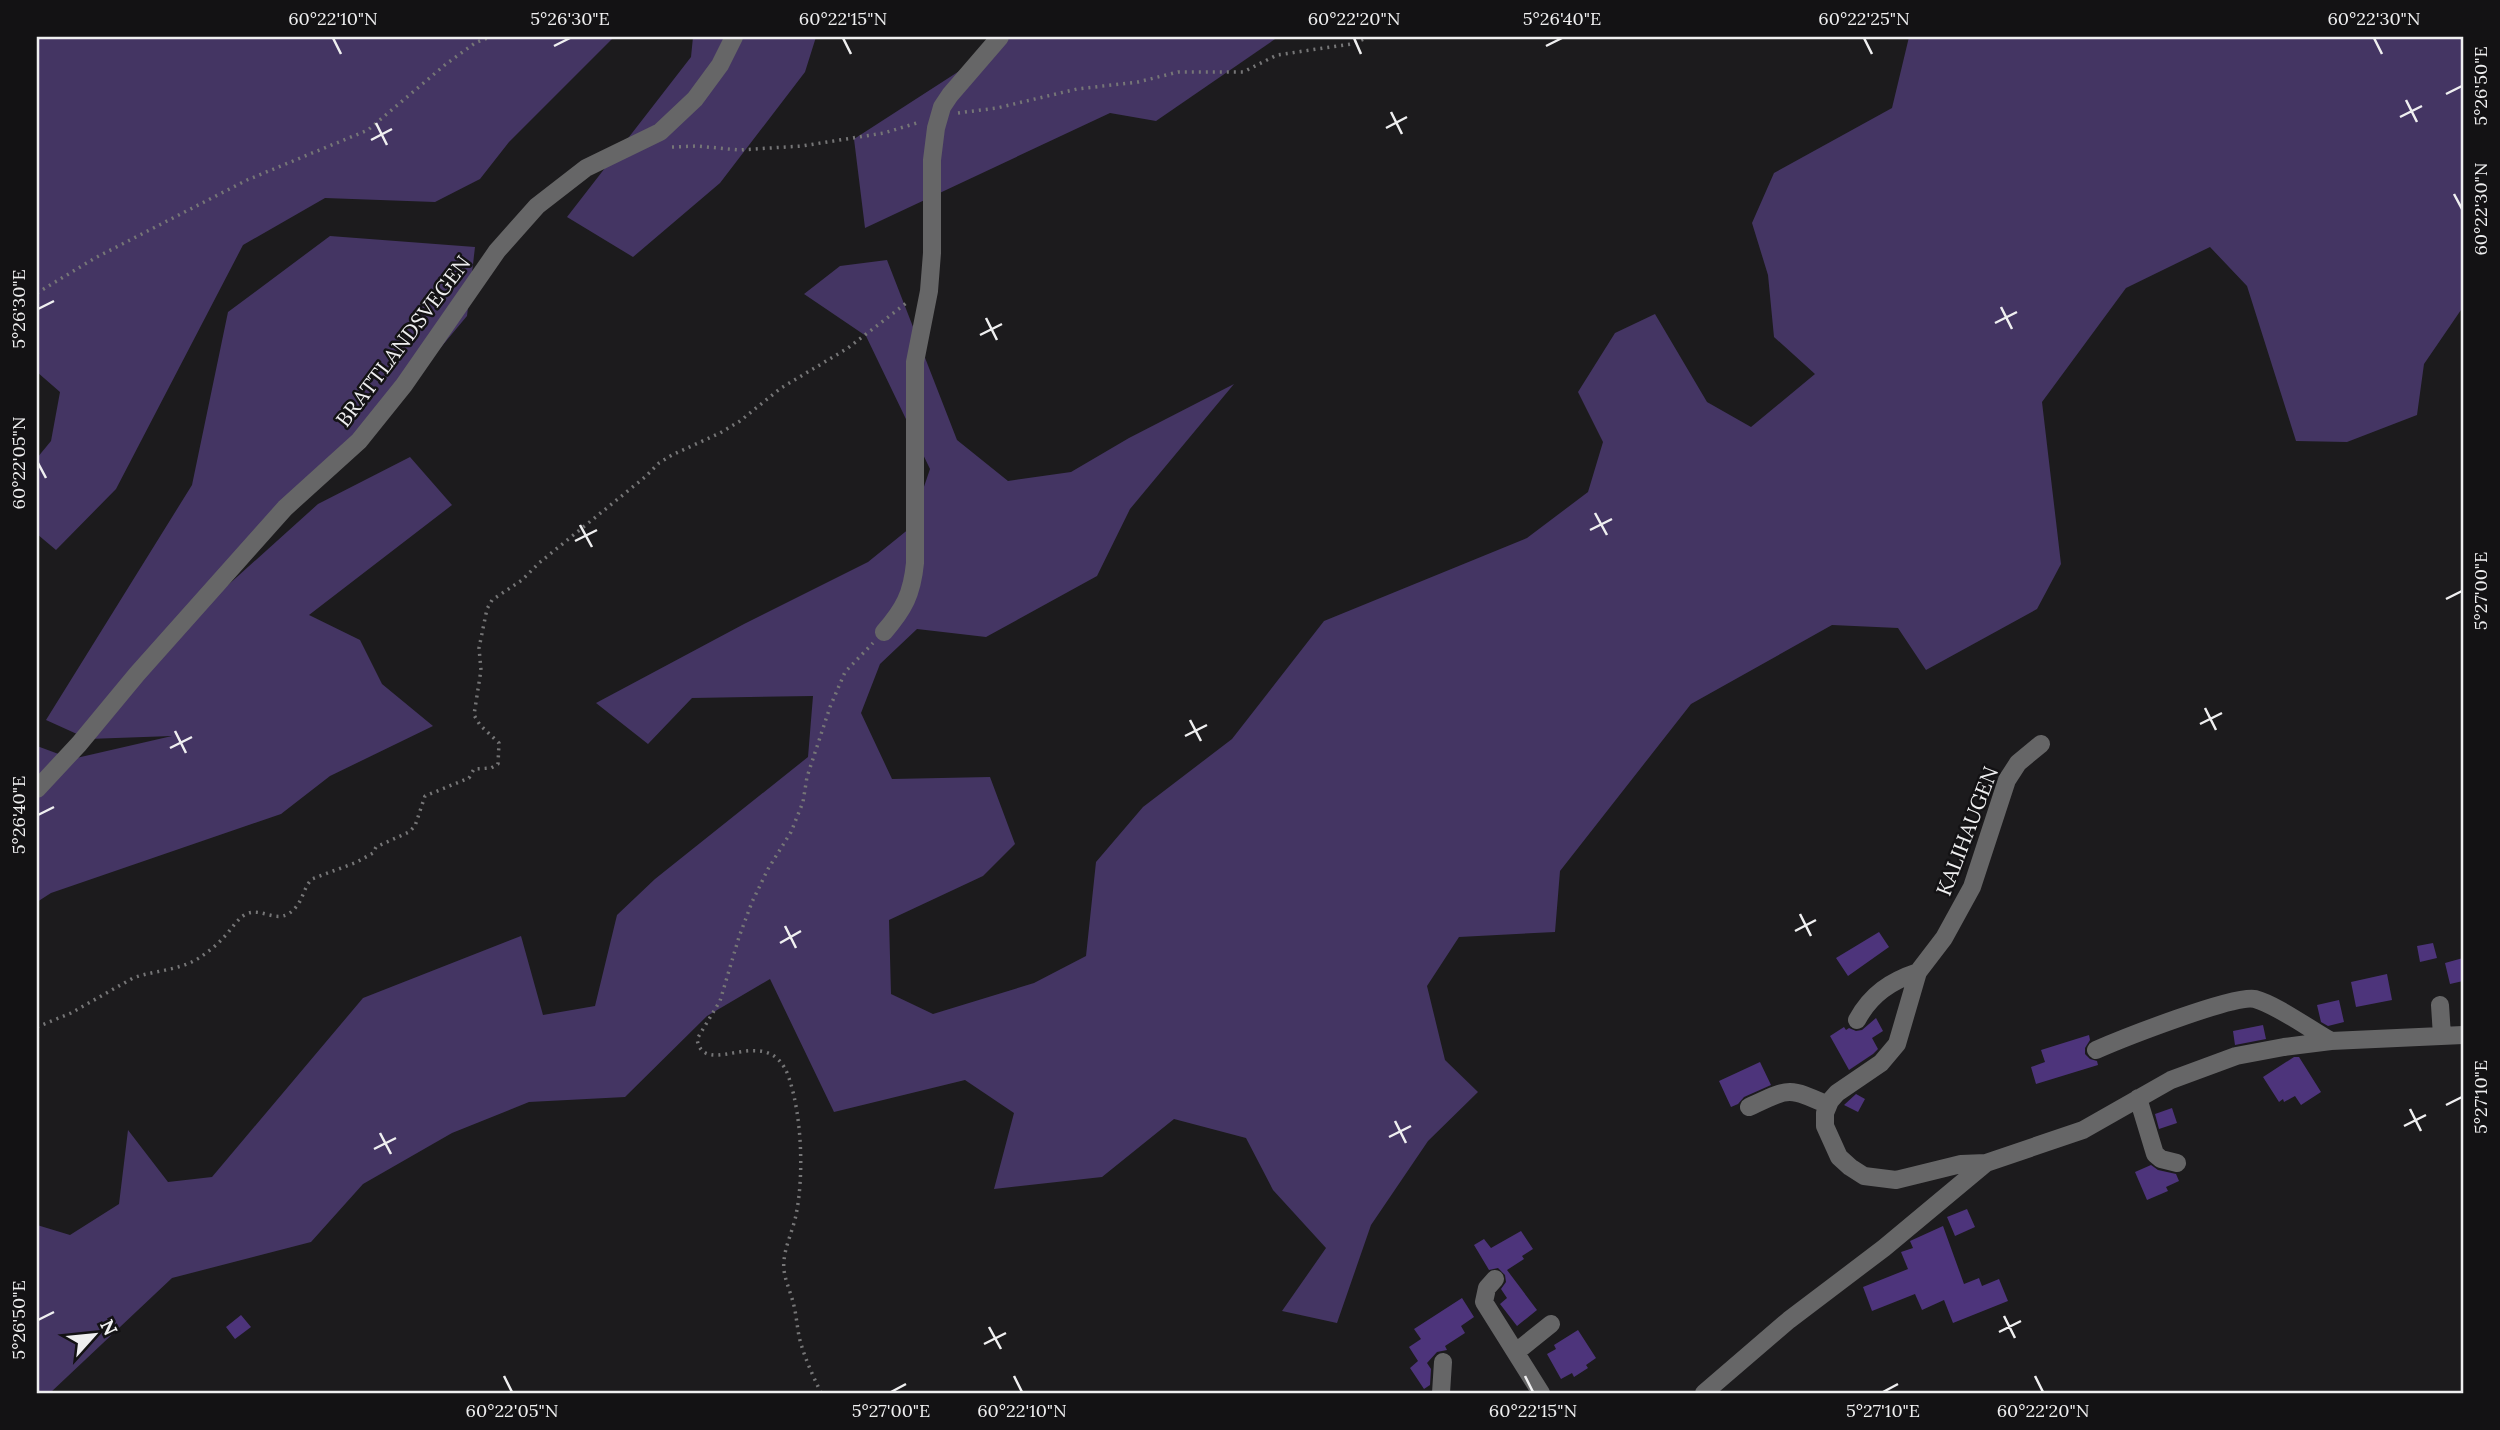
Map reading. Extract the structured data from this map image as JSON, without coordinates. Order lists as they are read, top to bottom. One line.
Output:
{"streets":{"street":["BRATTLANDSVEGEN","KALIHAUGEN"]},"north":"top right","coordinates":["60°22'10\"N","5°26'30\"E","60°22'15\"N","60°22'20\"N","5°26'40\"E","60°22'25\"N","60°22'30\"N","5°26'50\"E","60°22'05\"N","5°27'00\"E","5°27'10\"E"]}
